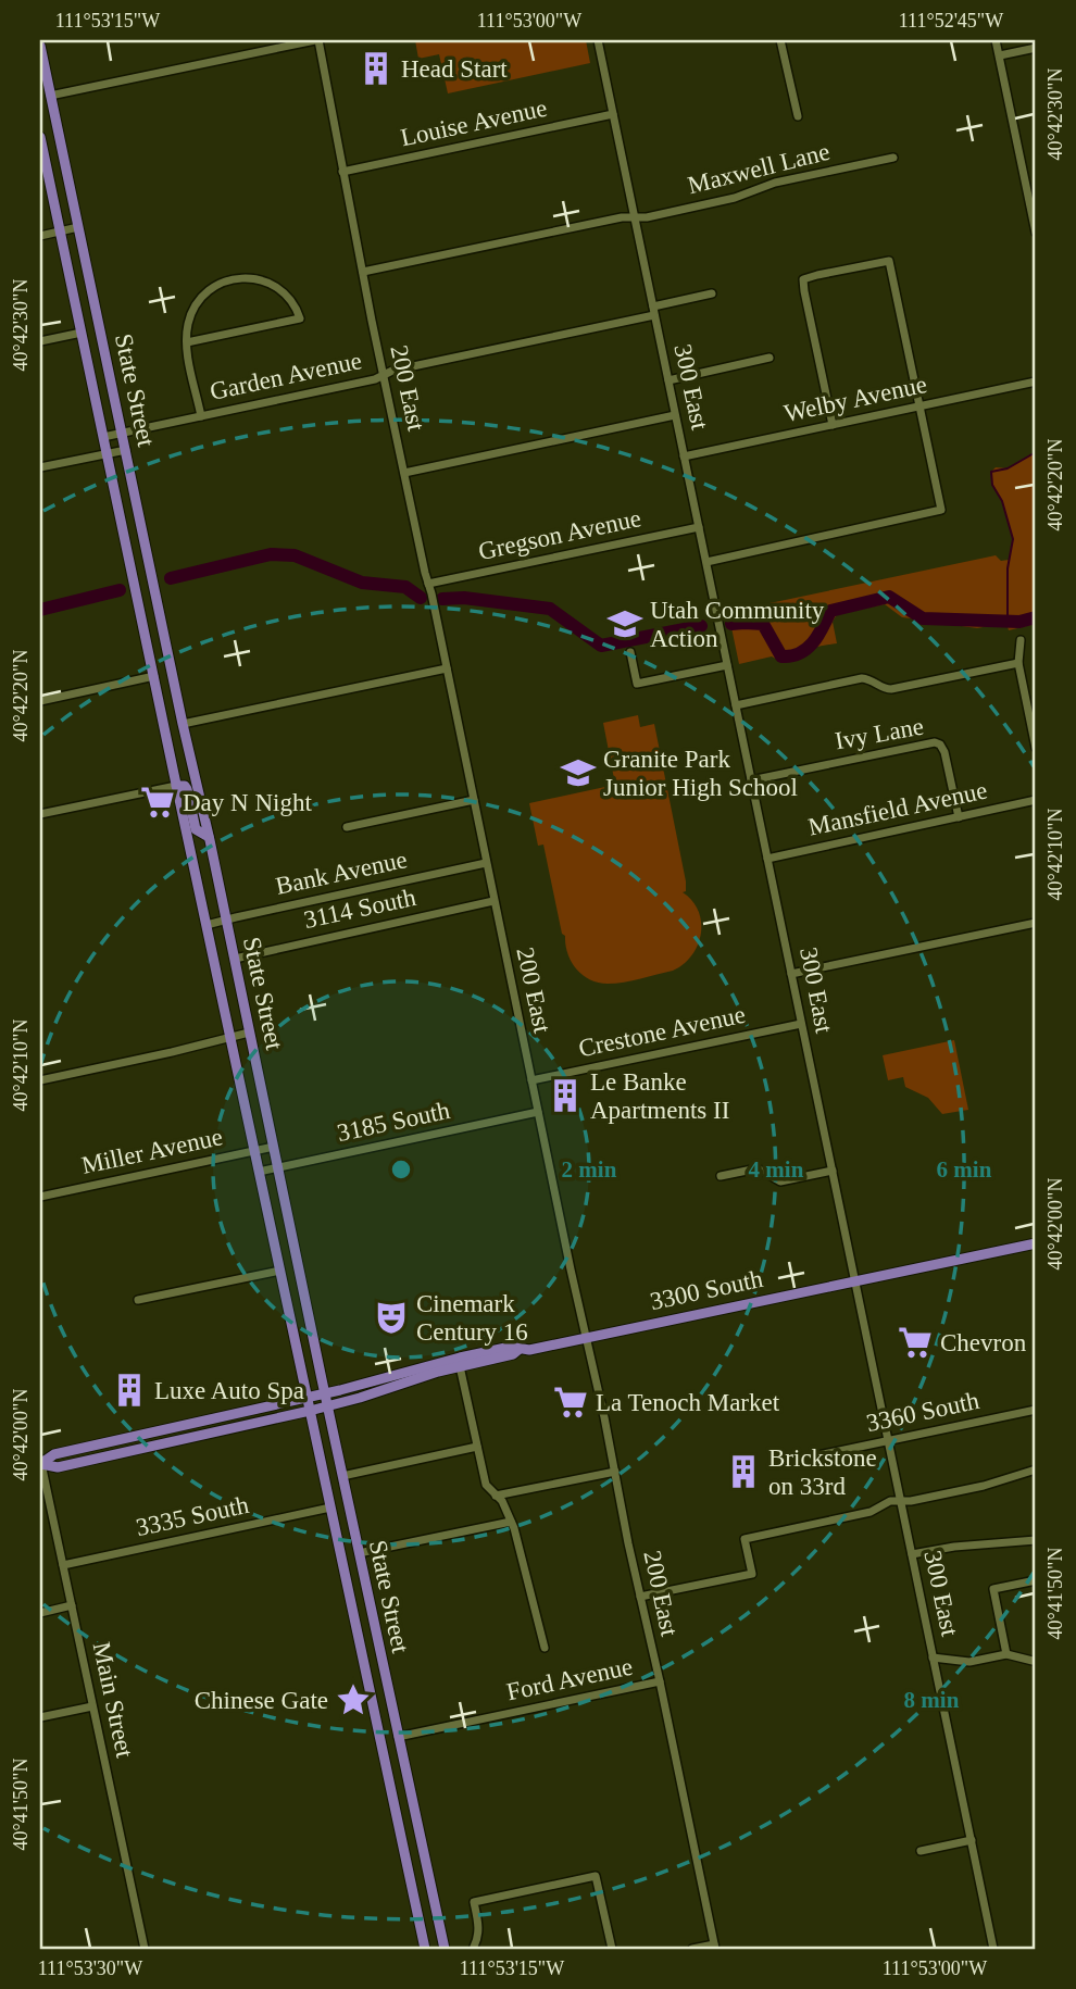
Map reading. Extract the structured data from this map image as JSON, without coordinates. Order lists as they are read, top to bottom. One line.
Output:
{"streets":{"main road":["State Street","3300 South"],"street":["Louise Avenue","Maxwell Lane","Garden Avenue","300 East","200 East","Welby Avenue","Gregson Avenue","Ivy Lane","Mansfield Avenue","Bank Avenue","3114 South","Crestone Avenue","3185 South","Miller Avenue","3360 South","3335 South","Ford Avenue","Main Street"]},"crossings":[["Louise Avenue","300 East"],["Louise Avenue","200 East"],["Maxwell Lane","300 East"],["Maxwell Lane","200 East"],["Garden Avenue","300 East"],["Garden Avenue","200 East"],["Garden Avenue","State Street"],["300 East","Welby Avenue"],["300 East","Gregson Avenue"],["300 East","Ivy Lane"],["300 East","Mansfield Avenue"],["300 East","Crestone Avenue"],["300 East","3300 South"],["300 East","3360 South"],["200 East","Gregson Avenue"],["200 East","Bank Avenue"],["200 East","3114 South"],["200 East","Crestone Avenue"],["200 East","3185 South"],["200 East","3300 South"],["200 East","Ford Avenue"],["State Street","Bank Avenue"],["State Street","3114 South"],["State Street","3185 South"],["State Street","Miller Avenue"],["State Street","3300 South"],["State Street","3335 South"],["State Street","Ford Avenue"],["Ivy Lane","Mansfield Avenue"],["3300 South","Main Street"],["3335 South","Main Street"]],"places":{"building":["Head Start","Le Banke Apartments II","Luxe Auto Spa","Brickstone on 33rd"],"school or university":["Utah Community Action","Granite Park Junior High School"],"supermarket":["Day N Night","Chevron","La Tenoch Market"],"theatre":["Cinemark Century 16"],"place":["Chinese Gate"]},"coordinates":["111°53'15\"W","111°53'00\"W","111°52'45\"W","40°42'30\"N","40°42'20\"N","40°42'10\"N","40°42'00\"N","40°41'50\"N","111°53'30\"W"],"rings":["2 min","4 min","6 min","8 min"]}
